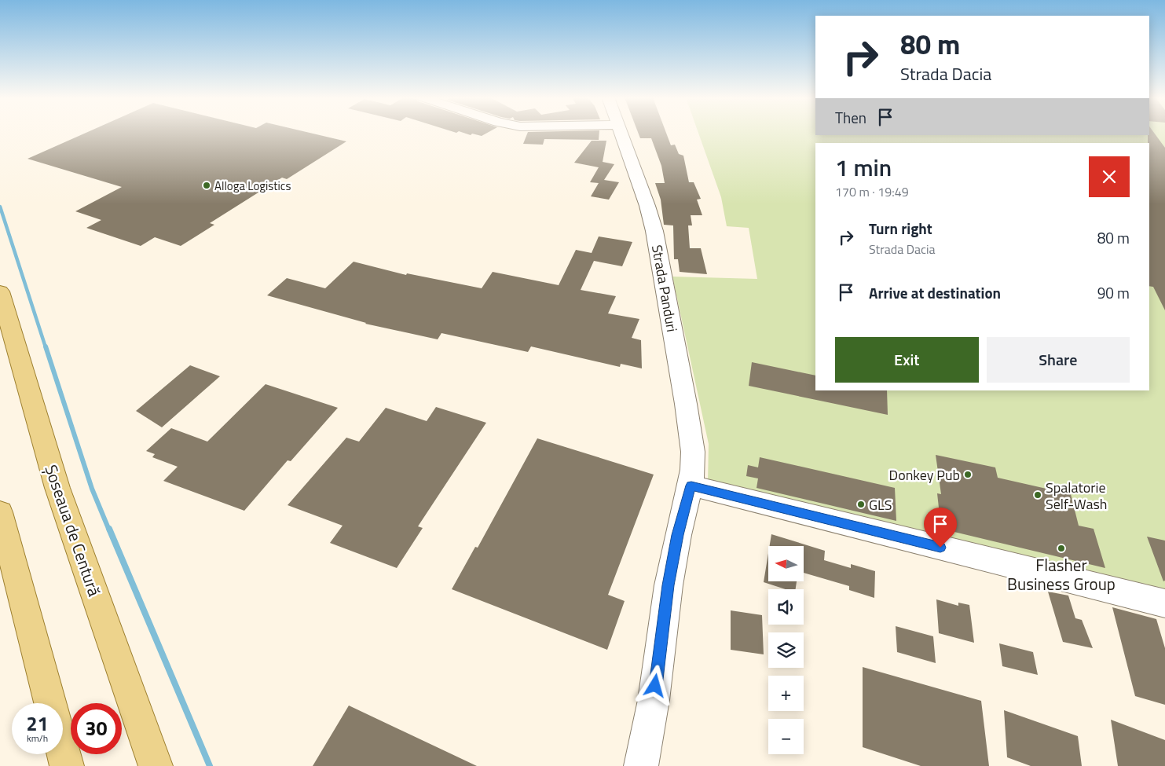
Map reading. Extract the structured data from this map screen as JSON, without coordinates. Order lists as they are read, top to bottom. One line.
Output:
{"streets":{"main road":["Șoseaua de Centură"],"street":["Strada Panduri"]},"places":["Alloga Logistics","Donkey Pub","Spalatorie Self-Wash","GLS","Flasher Business Group"],"north":"left","page":{"turn":["80 m","Strada Dacia"],"then":"Then","heading":["1 min","170 m · 19:49"],"list":[{"name":"Turn right","note":"Strada Dacia","value":"80 m"},{"name":"Arrive at destination","value":"90 m"}],"buttons":["Exit","Share"],"map_buttons":["+","−"],"speed":"21 km/h","limit":"30"}}
